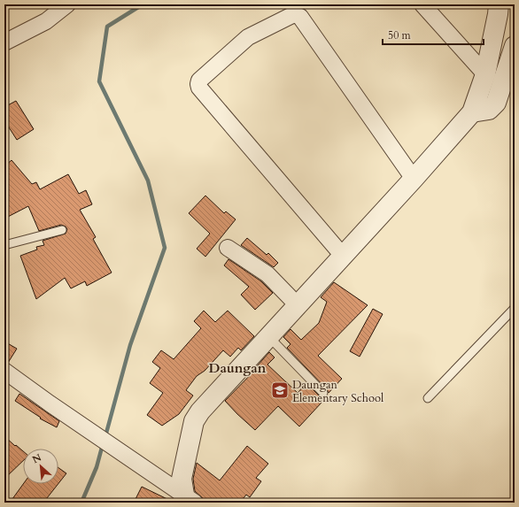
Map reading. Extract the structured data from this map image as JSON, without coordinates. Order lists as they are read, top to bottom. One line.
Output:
{"districts":["Daungan"],"places":{"school or university":["Daungan Elementary School"]},"scale_bar":"50 m","north":"top left"}
